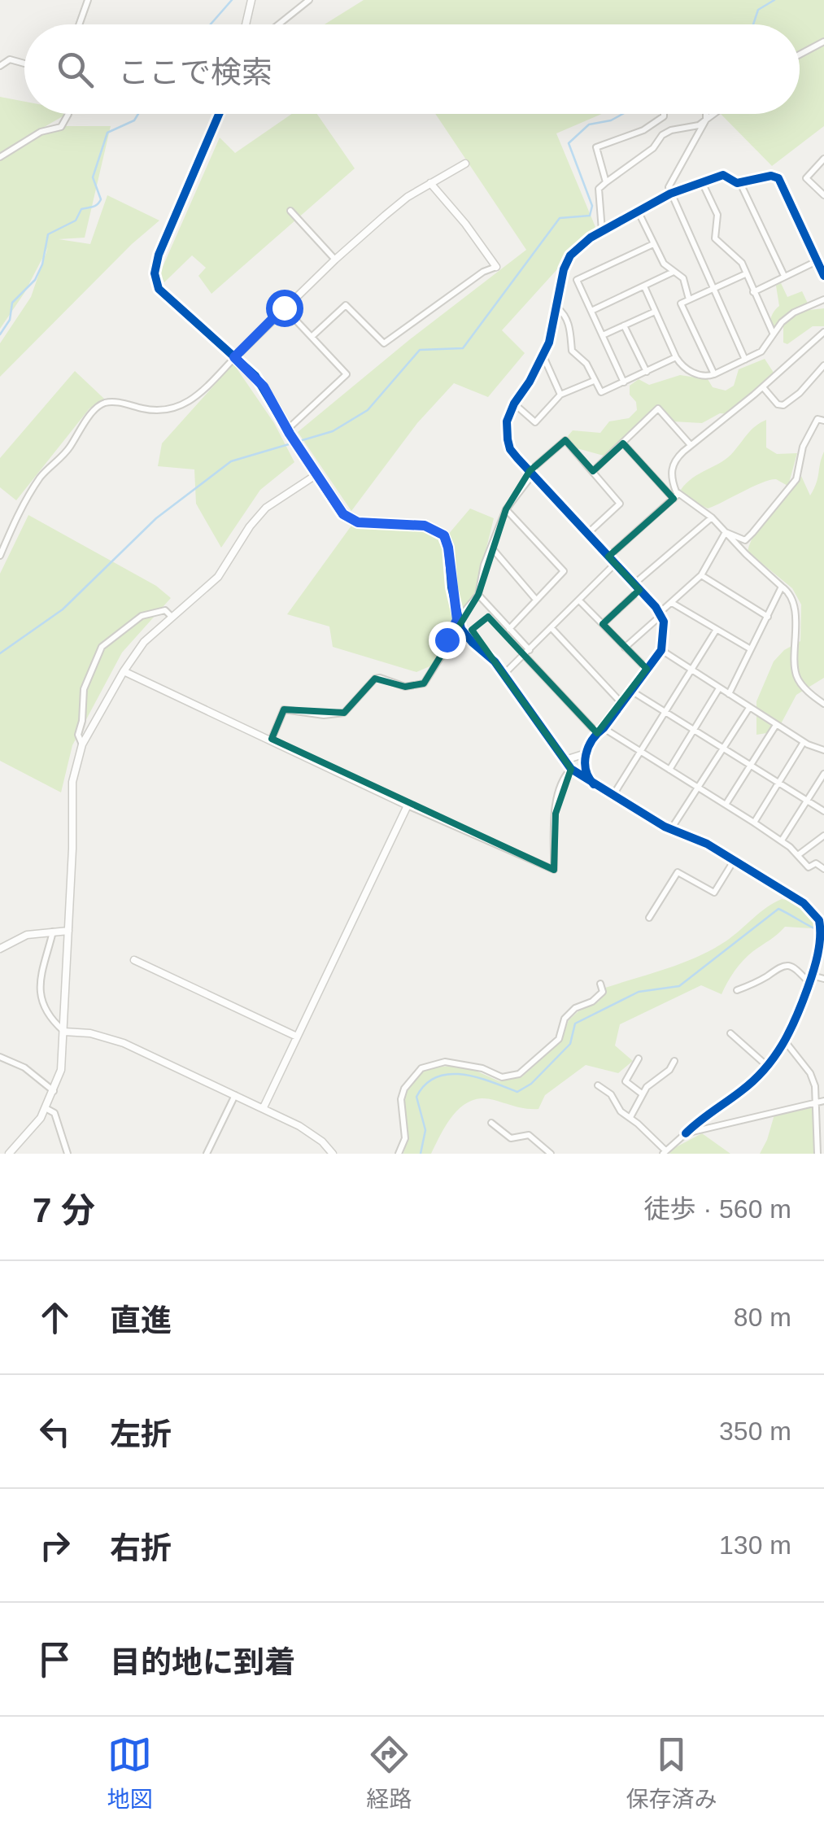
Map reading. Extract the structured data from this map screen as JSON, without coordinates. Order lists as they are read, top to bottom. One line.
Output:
{"page":{"search":"ここで検索","heading":["7 分","徒歩 · 560 m"],"list":[["直進","80 m"],["左折","350 m"],["右折","130 m"],"目的地に到着"],"nav":["地図","経路","保存済み"]}}
